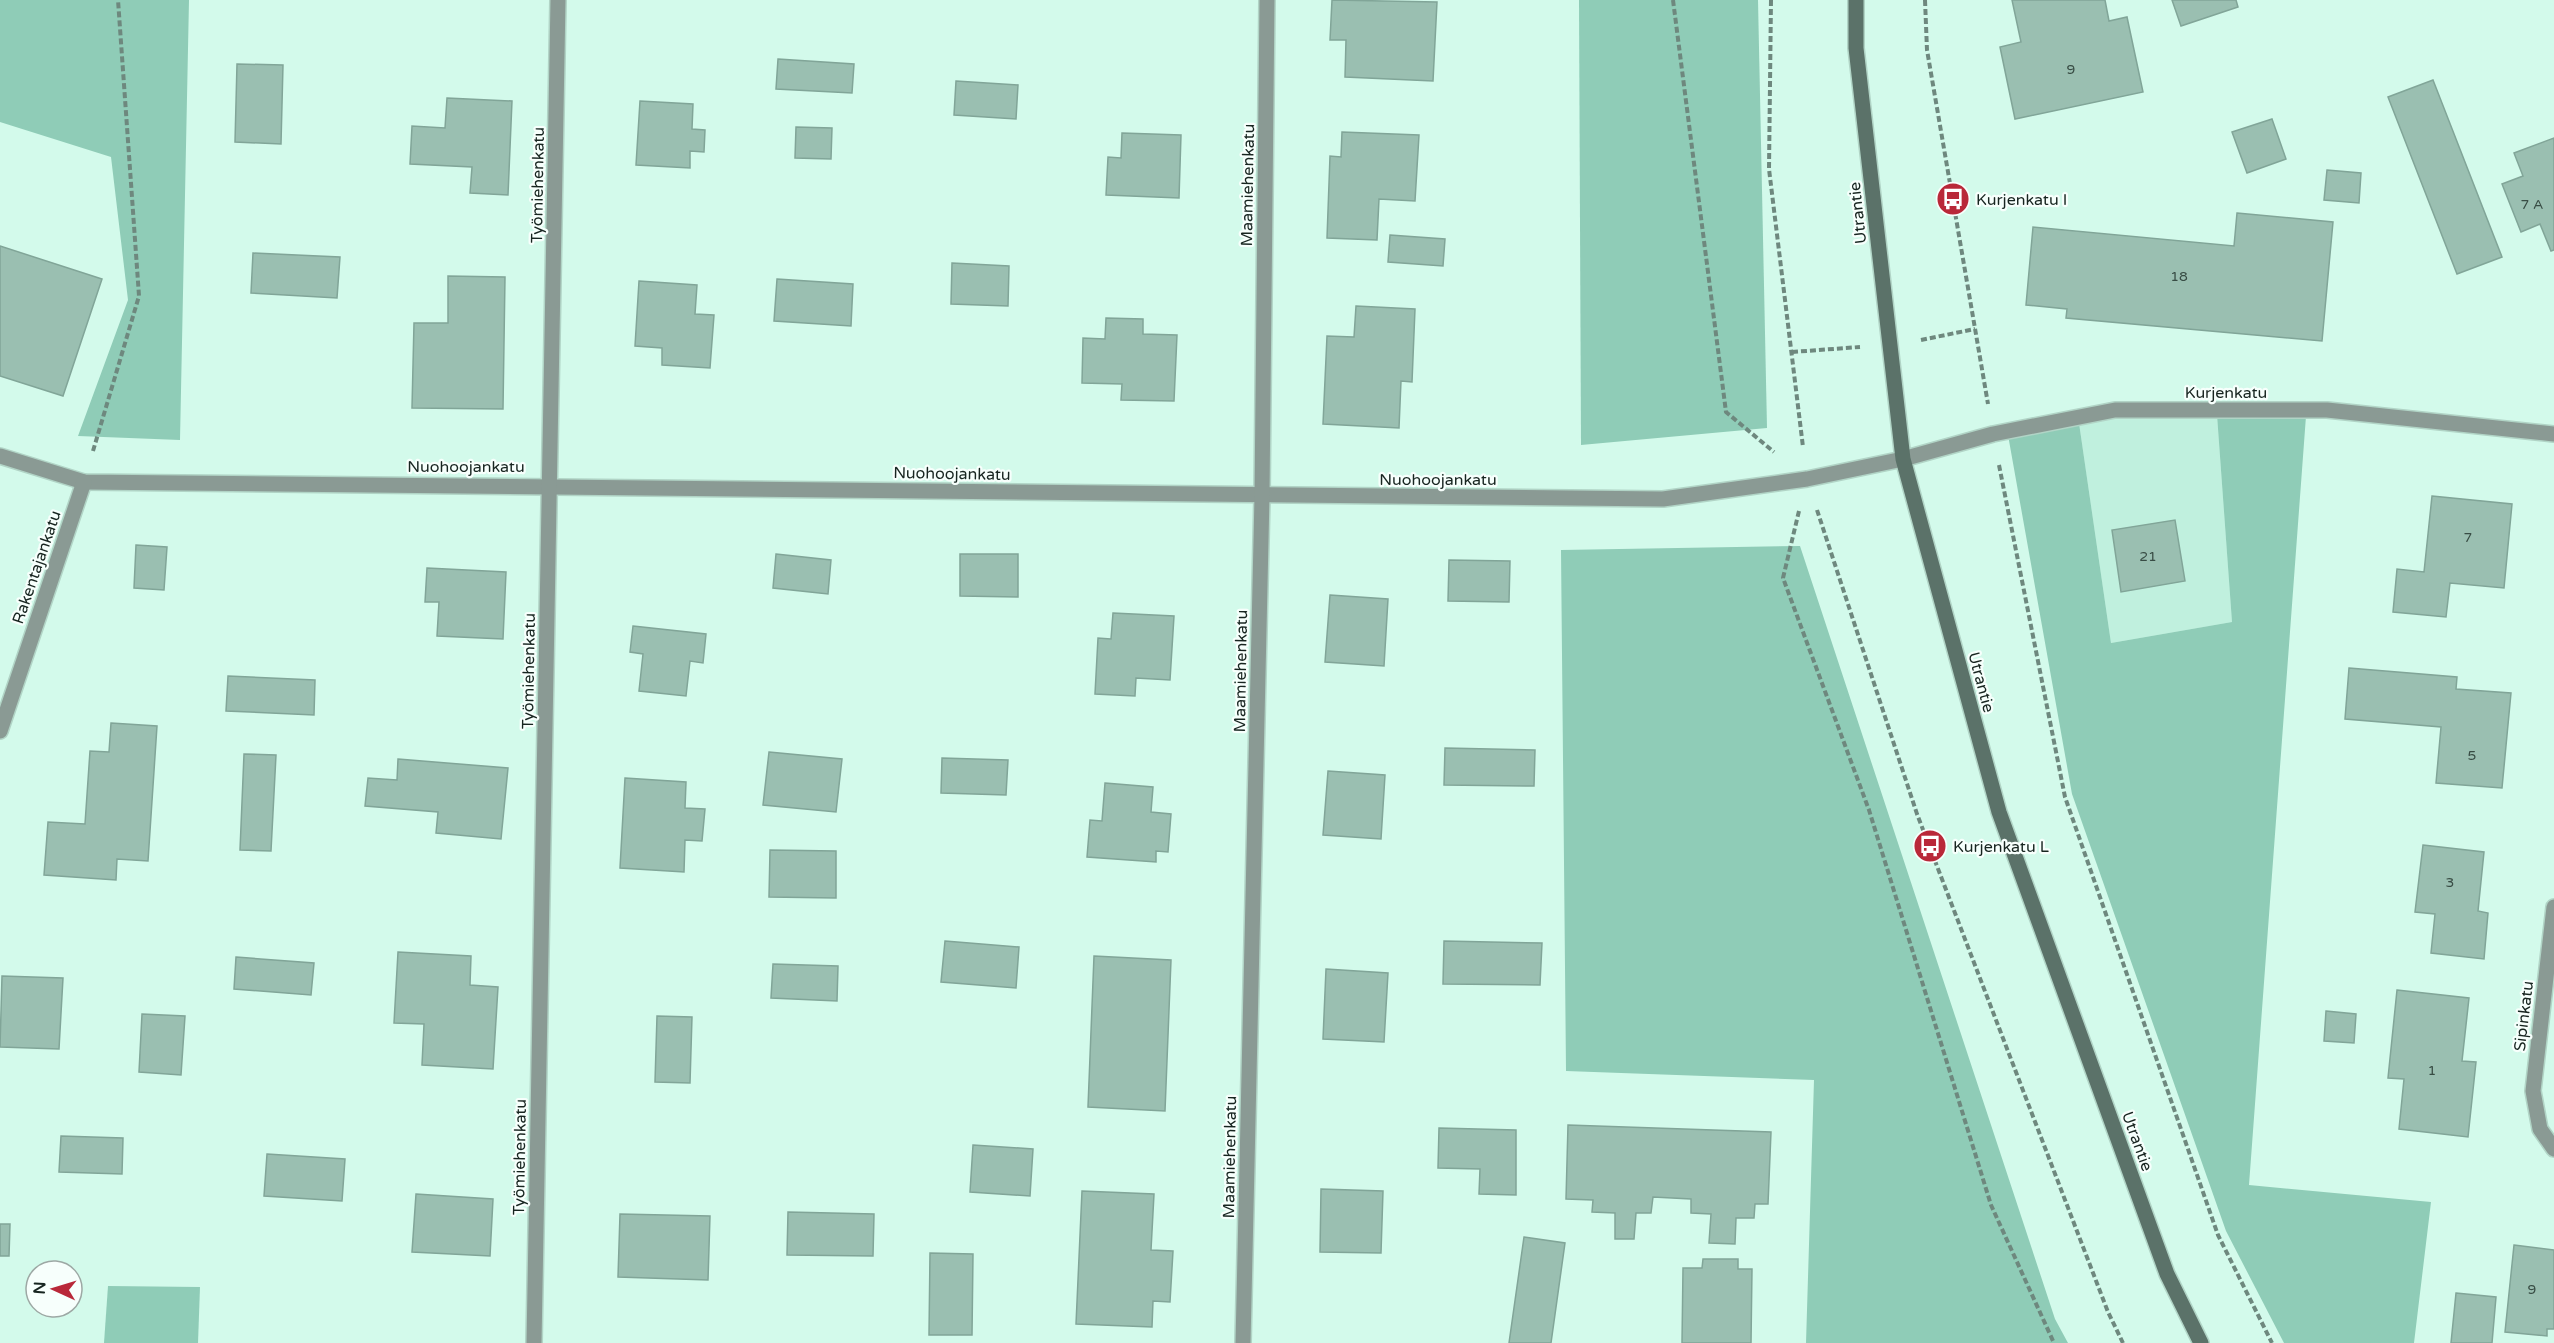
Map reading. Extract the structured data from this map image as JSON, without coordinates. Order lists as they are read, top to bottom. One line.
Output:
{"streets":{"main road":["Utrantie"],"street":["Työmiehenkatu","Maamiehenkatu","Kurjenkatu","Nuohoojankatu","Rakentajankatu","Sipinkatu"]},"crossings":[["Työmiehenkatu","Nuohoojankatu"],["Maamiehenkatu","Nuohoojankatu"],["Utrantie","Kurjenkatu"],["Utrantie","Nuohoojankatu"],["Kurjenkatu","Nuohoojankatu"],["Nuohoojankatu","Rakentajankatu"]],"places":{"bus stop":["Kurjenkatu I","Kurjenkatu L"]},"house_numbers":["9","7 A","18","7","21","5","3","1","9"],"north":"left"}
